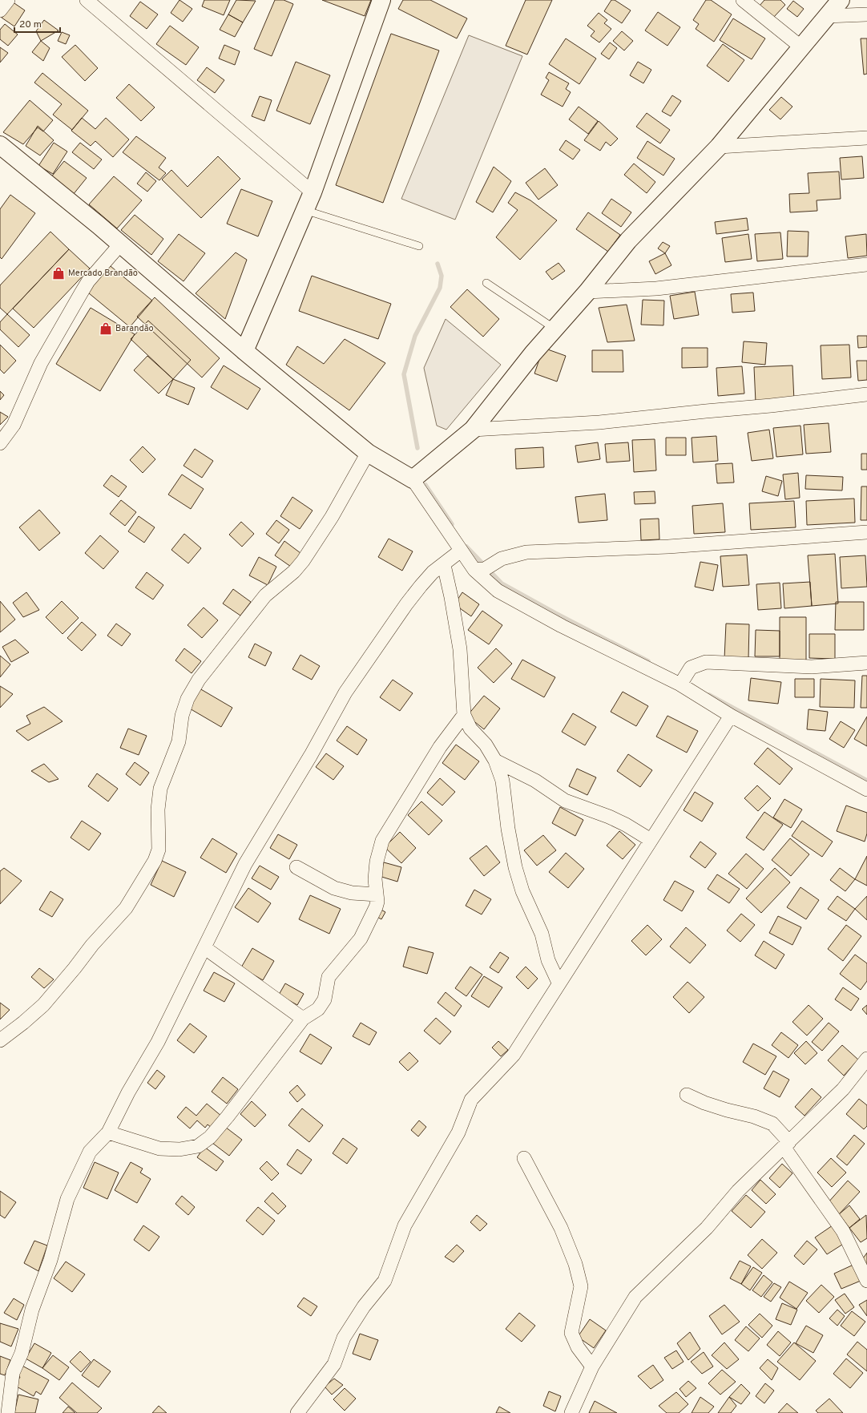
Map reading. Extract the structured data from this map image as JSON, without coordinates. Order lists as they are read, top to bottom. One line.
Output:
{"places":{"shop":["Mercado Brandão","Barandão"]},"scale_bar":"20 m"}
